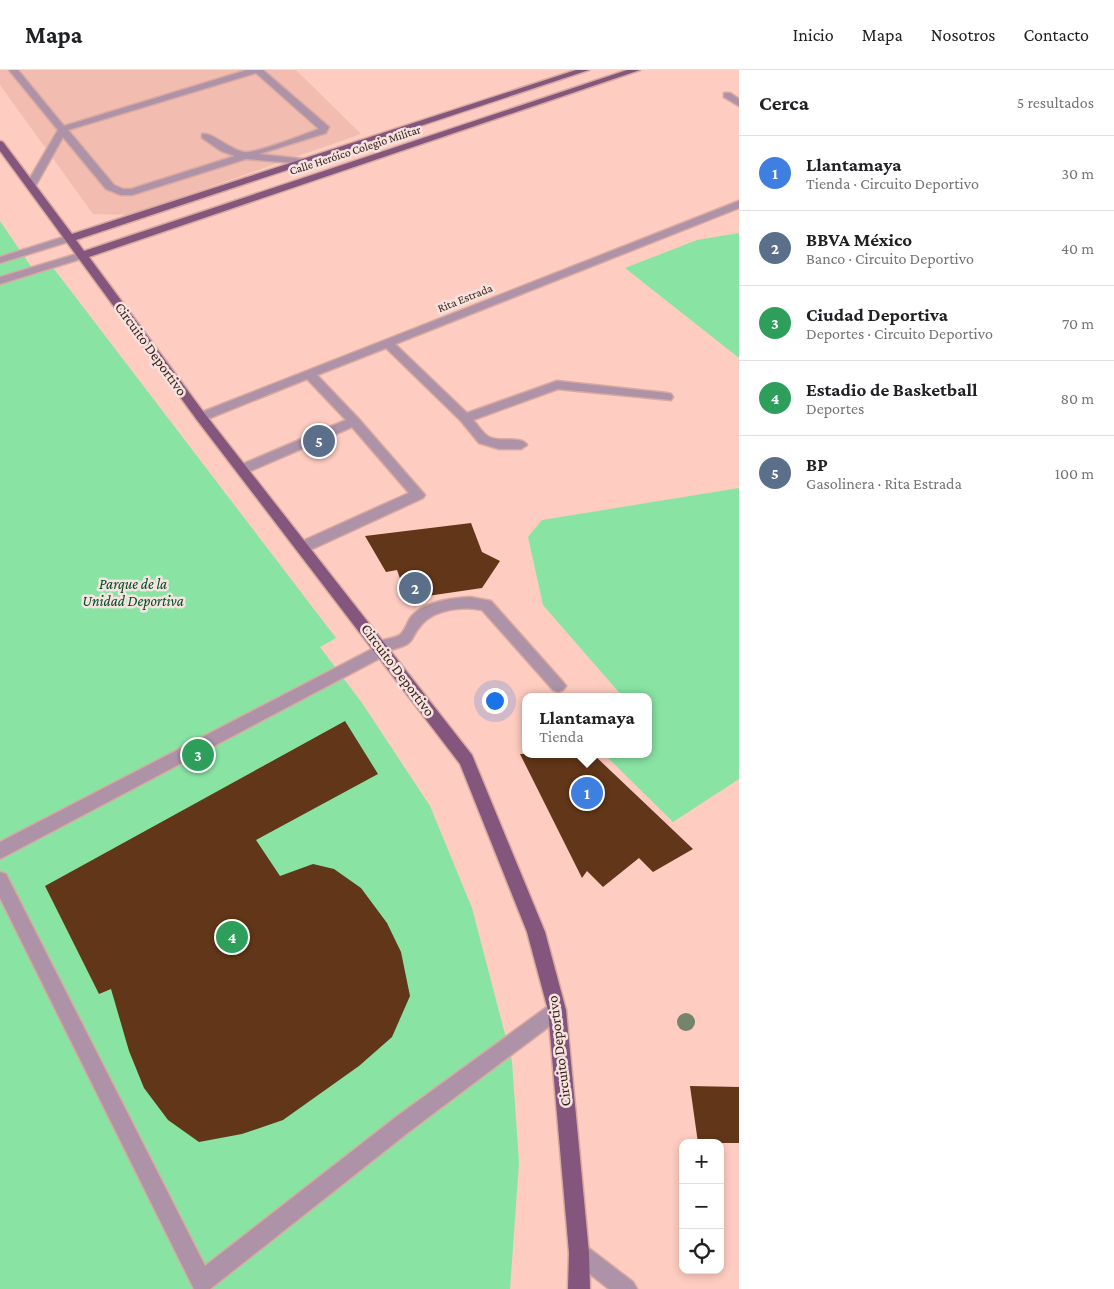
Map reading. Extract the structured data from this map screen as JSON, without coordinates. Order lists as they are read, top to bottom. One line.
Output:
{"streets":{"main road":["Calle Heróico Colegio Militar","Circuito Deportivo"],"street":["Rita Estrada"]},"crossings":[["Calle Heróico Colegio Militar","Circuito Deportivo"],["Rita Estrada","Circuito Deportivo"]],"parks":["Parque de la Unidad Deportiva"],"page":{"header":"Mapa","nav":["Inicio","Mapa","Nosotros","Contacto"],"heading":["Cerca","5 resultados"],"list":[{"mark":"1","name":"Llantamaya","note":"Tienda · Circuito Deportivo","value":"30 m"},{"mark":"2","name":"BBVA México","note":"Banco · Circuito Deportivo","value":"40 m"},{"mark":"3","name":"Ciudad Deportiva","note":"Deportes · Circuito Deportivo","value":"70 m"},{"mark":"4","name":"Estadio de Basketball","note":"Deportes","value":"80 m"},{"mark":"5","name":"BP","note":"Gasolinera · Rita Estrada","value":"100 m"}],"pins":["5","2","3","1","4"],"popup":["Llantamaya","Tienda"],"map_buttons":["+","−"]}}
